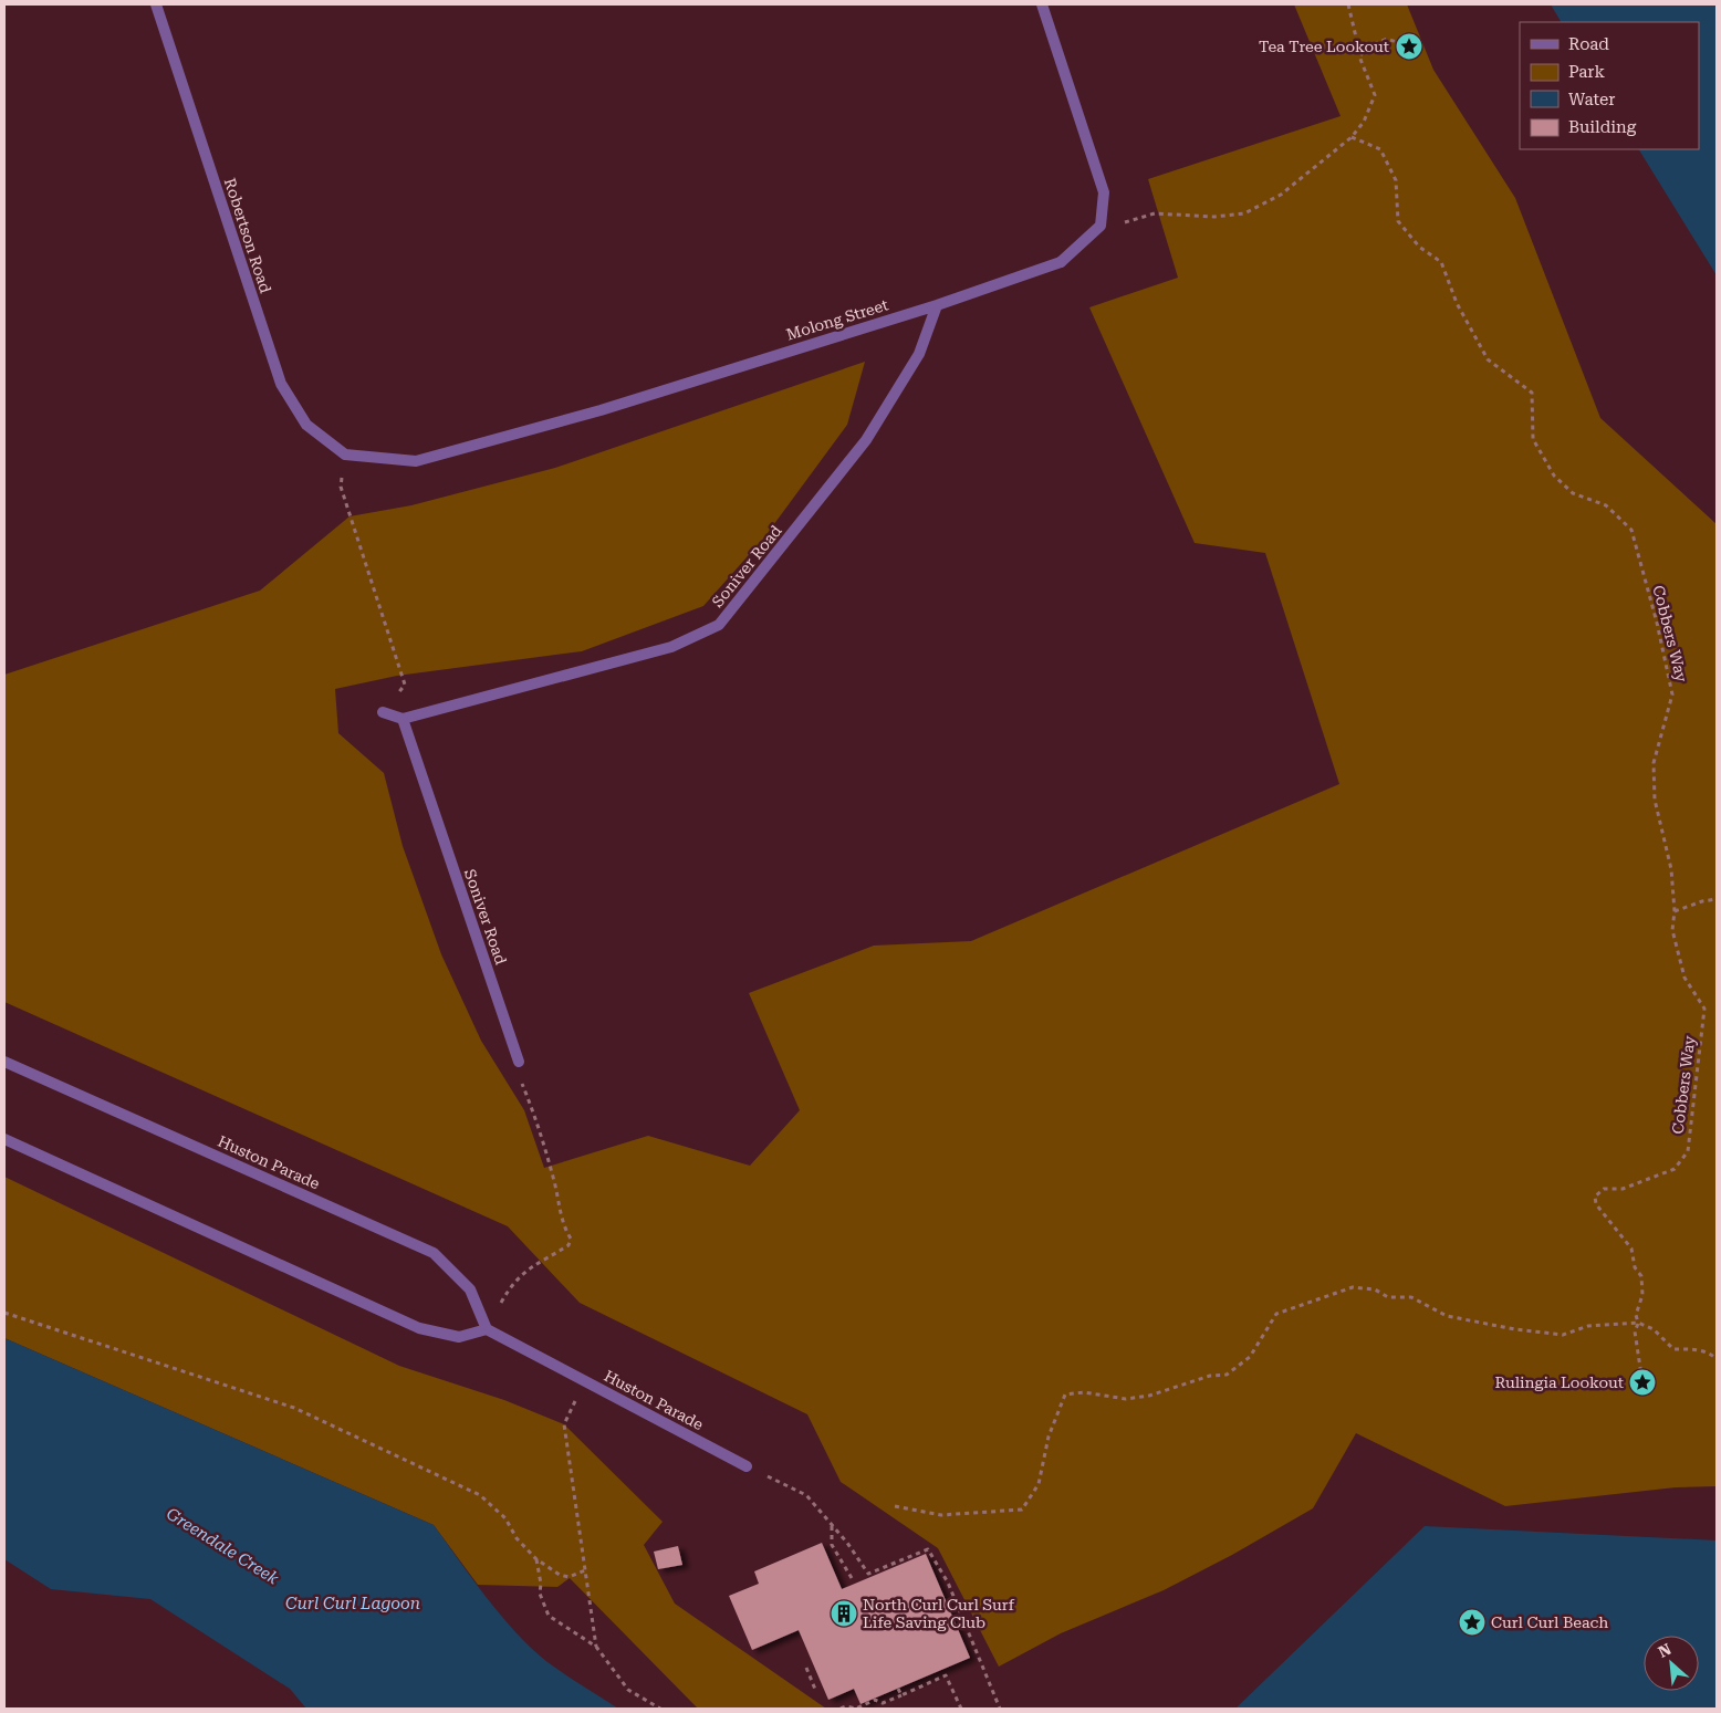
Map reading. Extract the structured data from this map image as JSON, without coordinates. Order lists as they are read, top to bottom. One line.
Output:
{"streets":{"street":["Robertson Road","Molong Street","Soniver Road","Huston Parade"],"path":["Cobbers Way"]},"crossings":[["Robertson Road","Molong Street"],["Molong Street","Soniver Road"]],"water":["Greendale Creek","Curl Curl Lagoon"],"places":{"place":["Tea Tree Lookout","Rulingia Lookout","Curl Curl Beach"],"building":["North Curl Curl Surf Life Saving Club"]},"legend":["Road","Park","Water","Building"],"north":"top left"}
